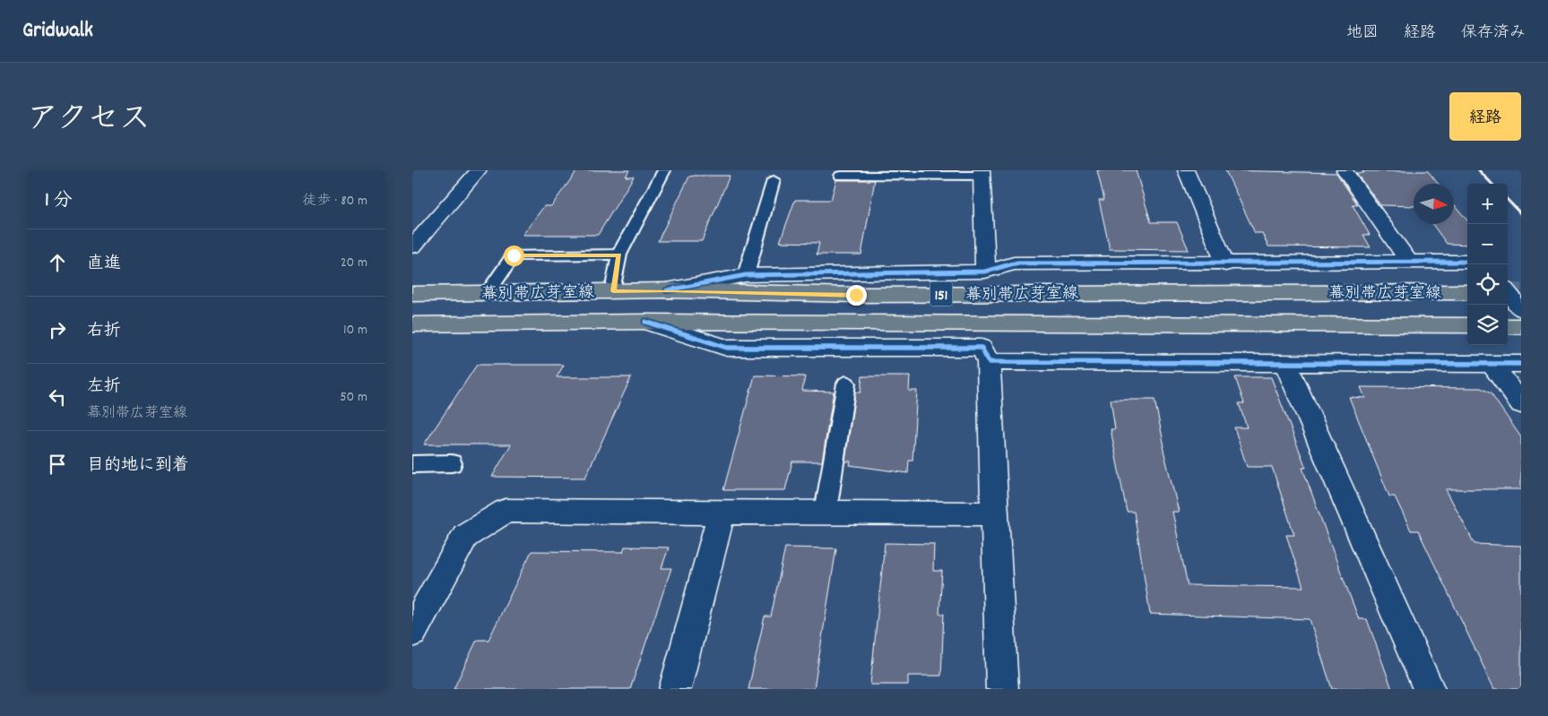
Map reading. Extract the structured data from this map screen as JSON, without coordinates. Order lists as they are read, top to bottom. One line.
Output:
{"streets":{"main road":["幕別帯広芽室線","151"]},"north":"right","page":{"header":"Gridwalk","nav":["地図","経路","保存済み"],"title":"アクセス","buttons":"経路","heading":["1 分","徒歩 · 80 m"],"map_buttons":["+","−"],"list":[["直進","20 m"],["右折","10 m"],["左折","幕別帯広芽室線","50 m"],"目的地に到着"]}}
